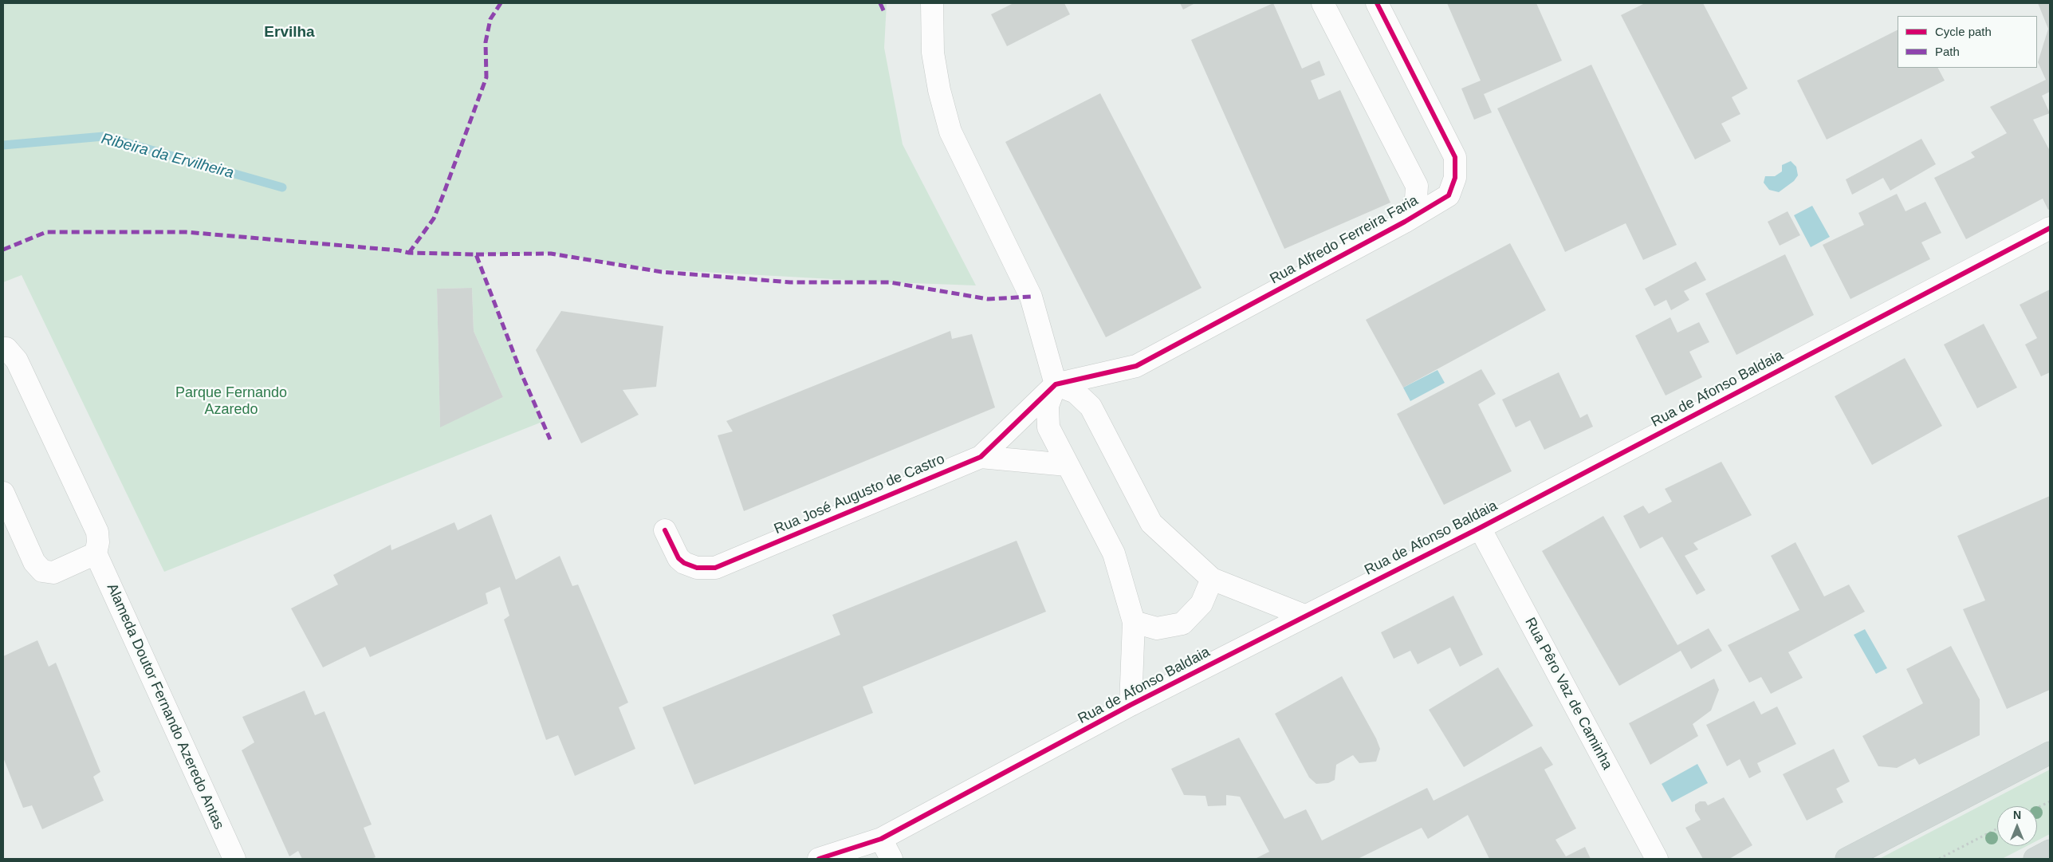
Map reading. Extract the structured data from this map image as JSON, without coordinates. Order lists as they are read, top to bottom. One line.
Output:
{"streets":{"street":["Rua Alfredo Ferreira Faria","Rua de Afonso Baldaia","Rua José Augusto de Castro","Rua Pêro Vaz de Caminha","Alameda Doutor Fernando Azeredo Antas"]},"crossings":[["Rua Alfredo Ferreira Faria","Rua José Augusto de Castro"],["Rua de Afonso Baldaia","Rua Pêro Vaz de Caminha"]],"districts":["Ervilha"],"water":["Ribeira da Ervilheira"],"parks":["Parque Fernando Azaredo"],"legend":["Cycle path","Path"],"north":"top"}
